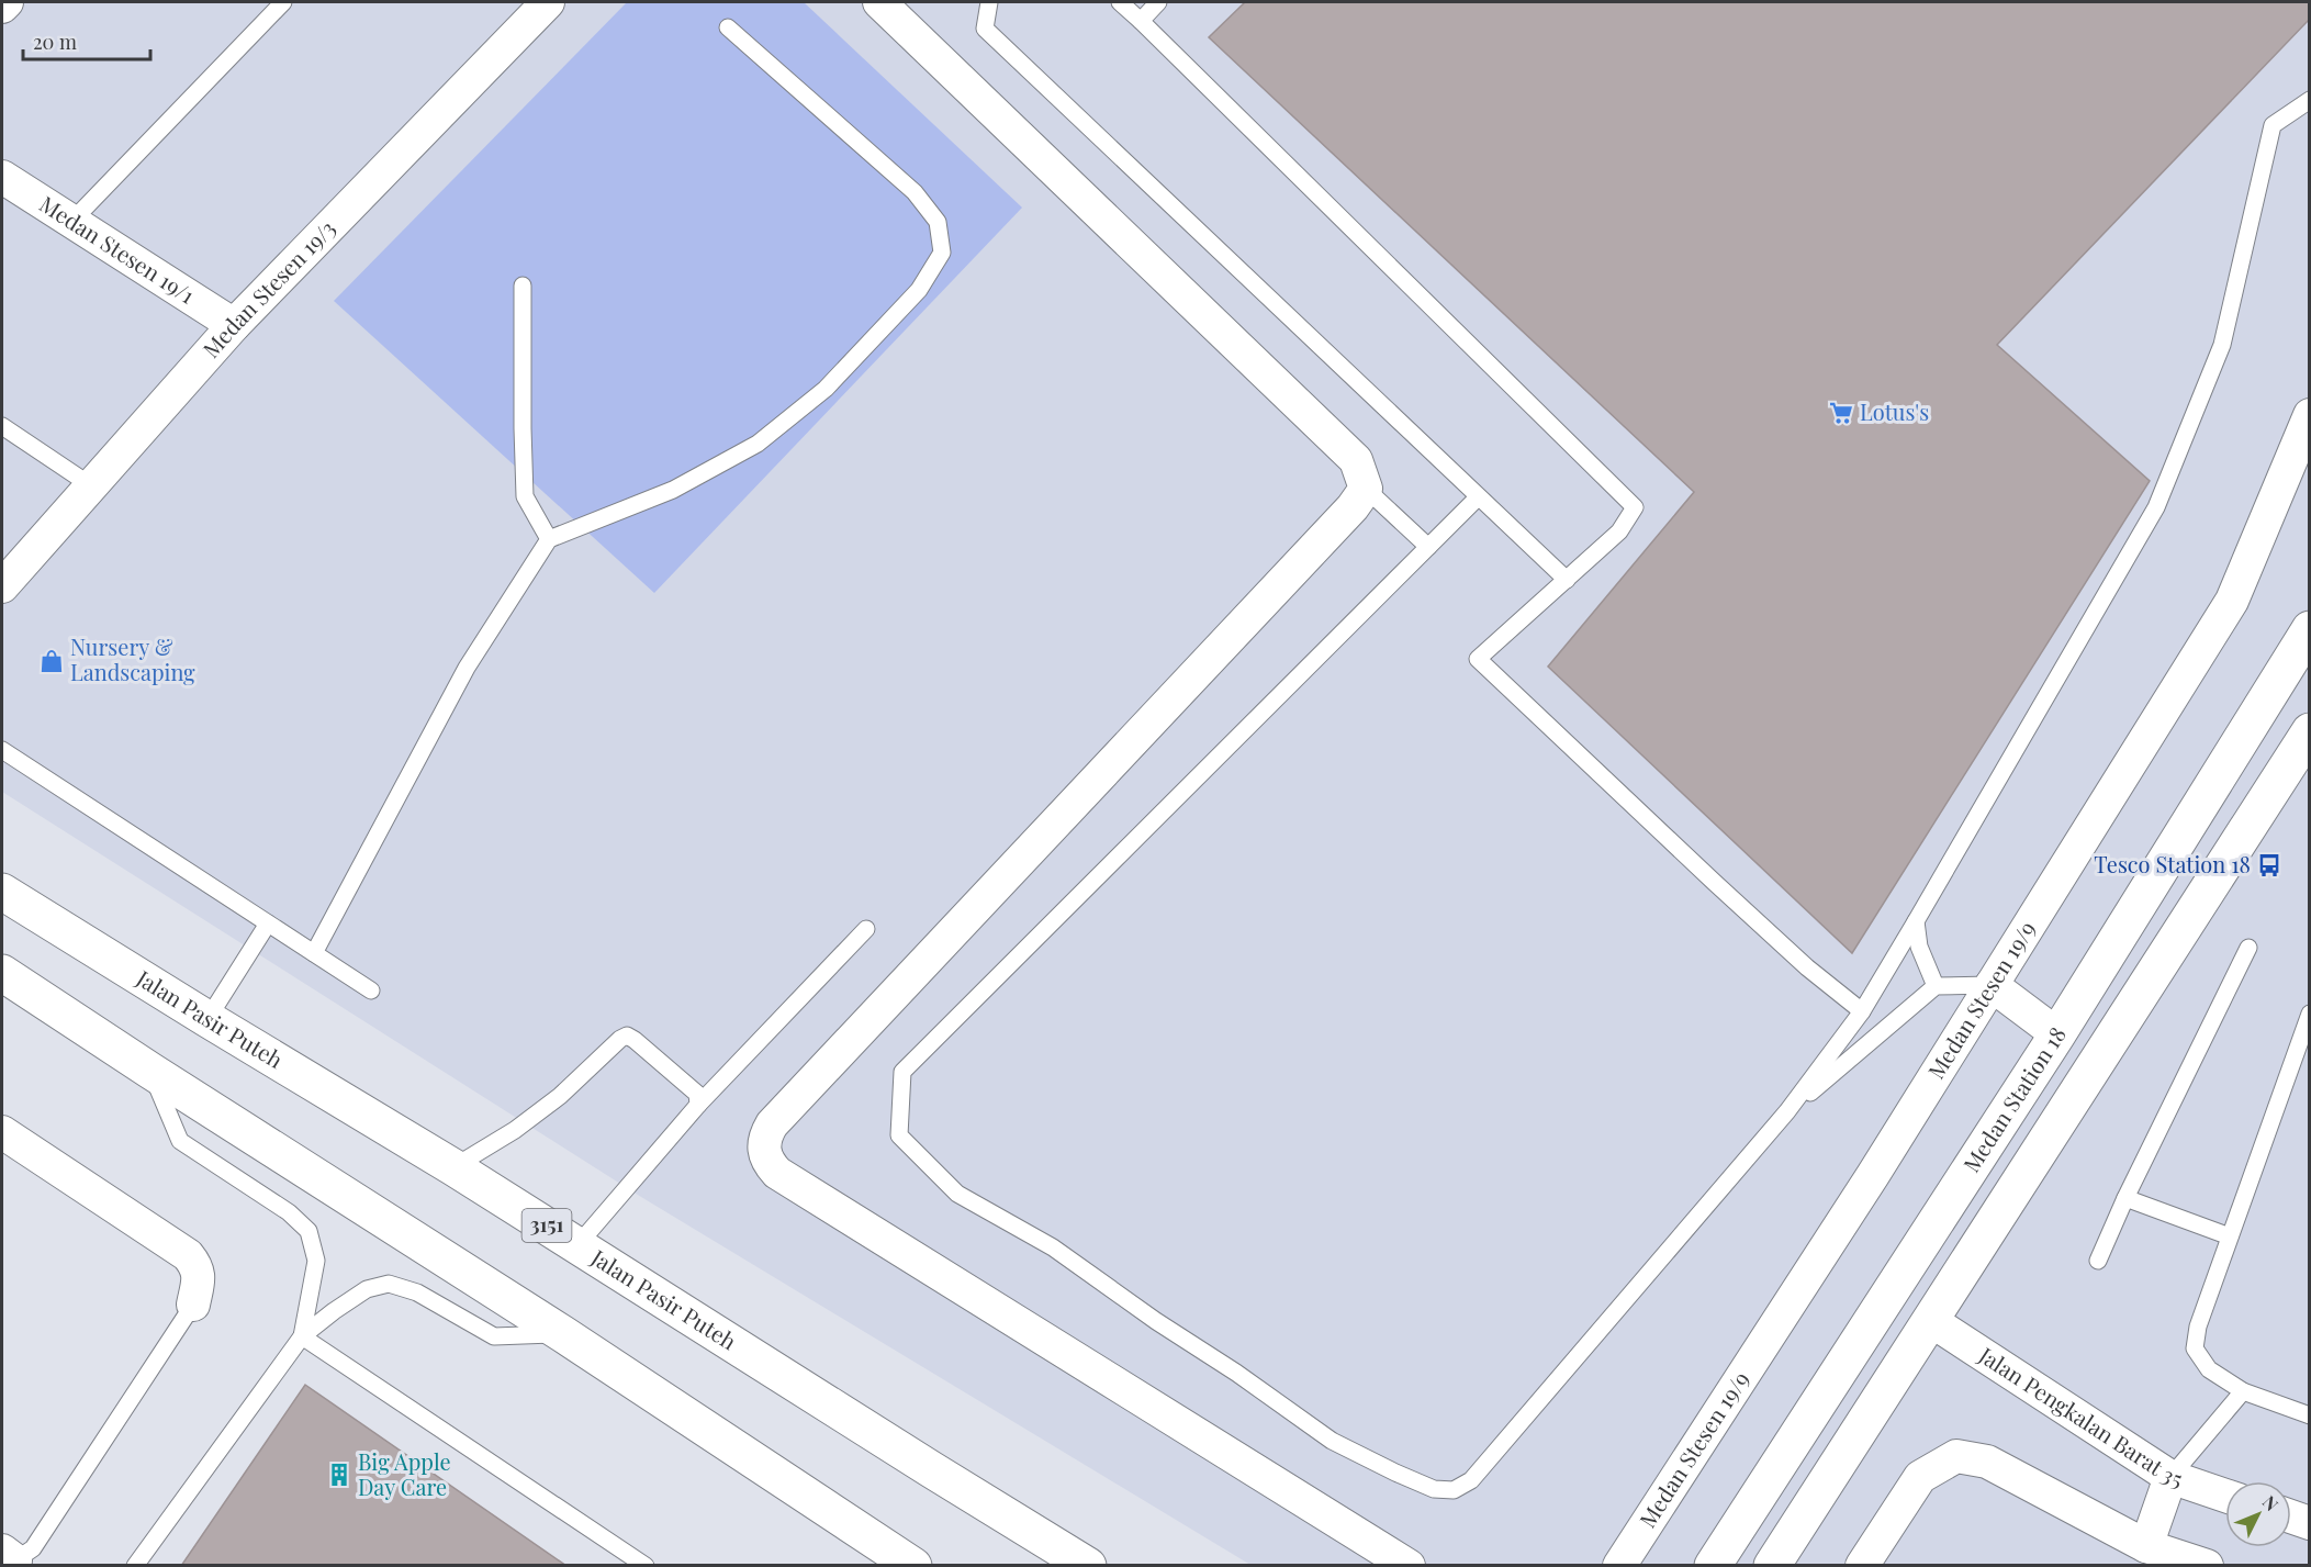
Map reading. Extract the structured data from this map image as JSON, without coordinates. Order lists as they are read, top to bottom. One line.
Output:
{"streets":{"main road":["Jalan Pasir Puteh","Medan Station 18","3151"],"street":["Medan Stesen 19/1","Medan Stesen 19/3","Medan Stesen 19/9","Jalan Pengkalan Barat 35"]},"crossings":[["Medan Stesen 19/1","Medan Stesen 19/3"]],"places":{"supermarket":["Lotus's"],"shop":["Nursery & Landscaping"],"bus stop":["Tesco Station 18"],"building":["Big Apple Day Care"]},"scale_bar":"20 m","north":"top right"}
